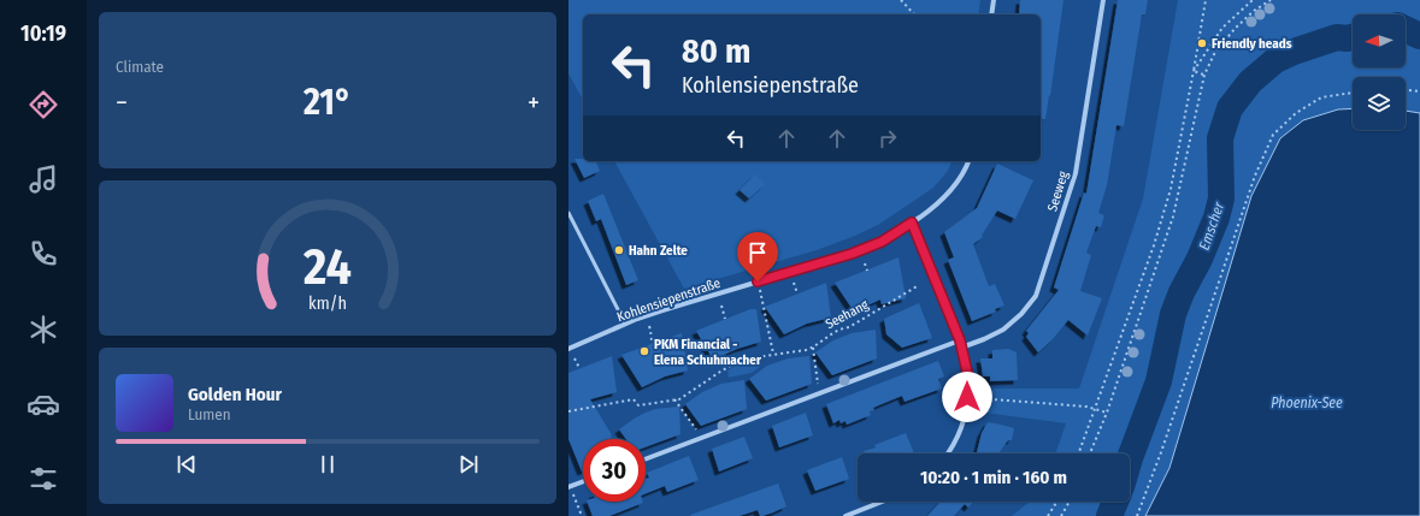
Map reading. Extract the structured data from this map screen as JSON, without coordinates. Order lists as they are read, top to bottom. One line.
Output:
{"streets":{"street":["Seeweg","Kohlensiepenstraße"],"path":["Seehang"]},"water":["Emscher","Phoenix-See"],"places":["Friendly heads","Hahn Zelte","PKM Financial - Elena Schuhmacher"],"north":"left","page":{"tabs":"10:19","tile":"Climate","turn":["80 m","Kohlensiepenstraße"],"heat":["−","21°","+"],"song":["Golden Hour","Lumen"],"limit":"30","trip":"10:20 · 1 min · 160 m","gauge":["24","km/h"]}}
